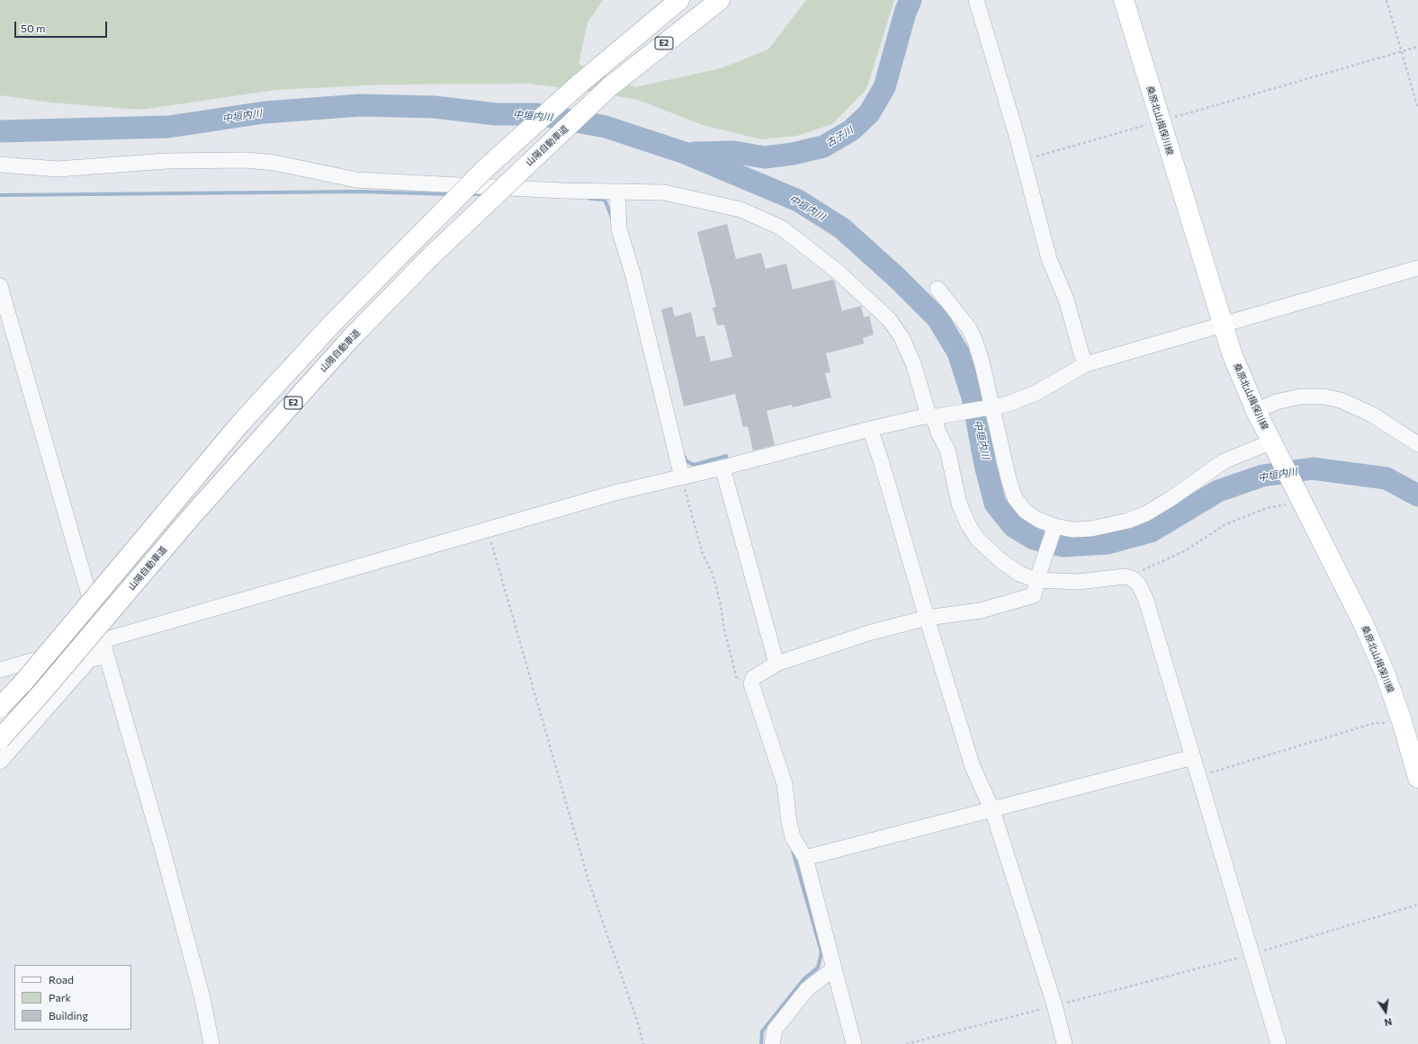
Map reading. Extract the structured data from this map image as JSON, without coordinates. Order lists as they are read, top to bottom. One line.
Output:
{"streets":{"main road":["E2","桑原北山揖保川線","山陽自動車道"]},"water":["中垣内川","古子川"],"legend":["Road","Park","Building"],"scale_bar":"50 m","north":"bottom"}
